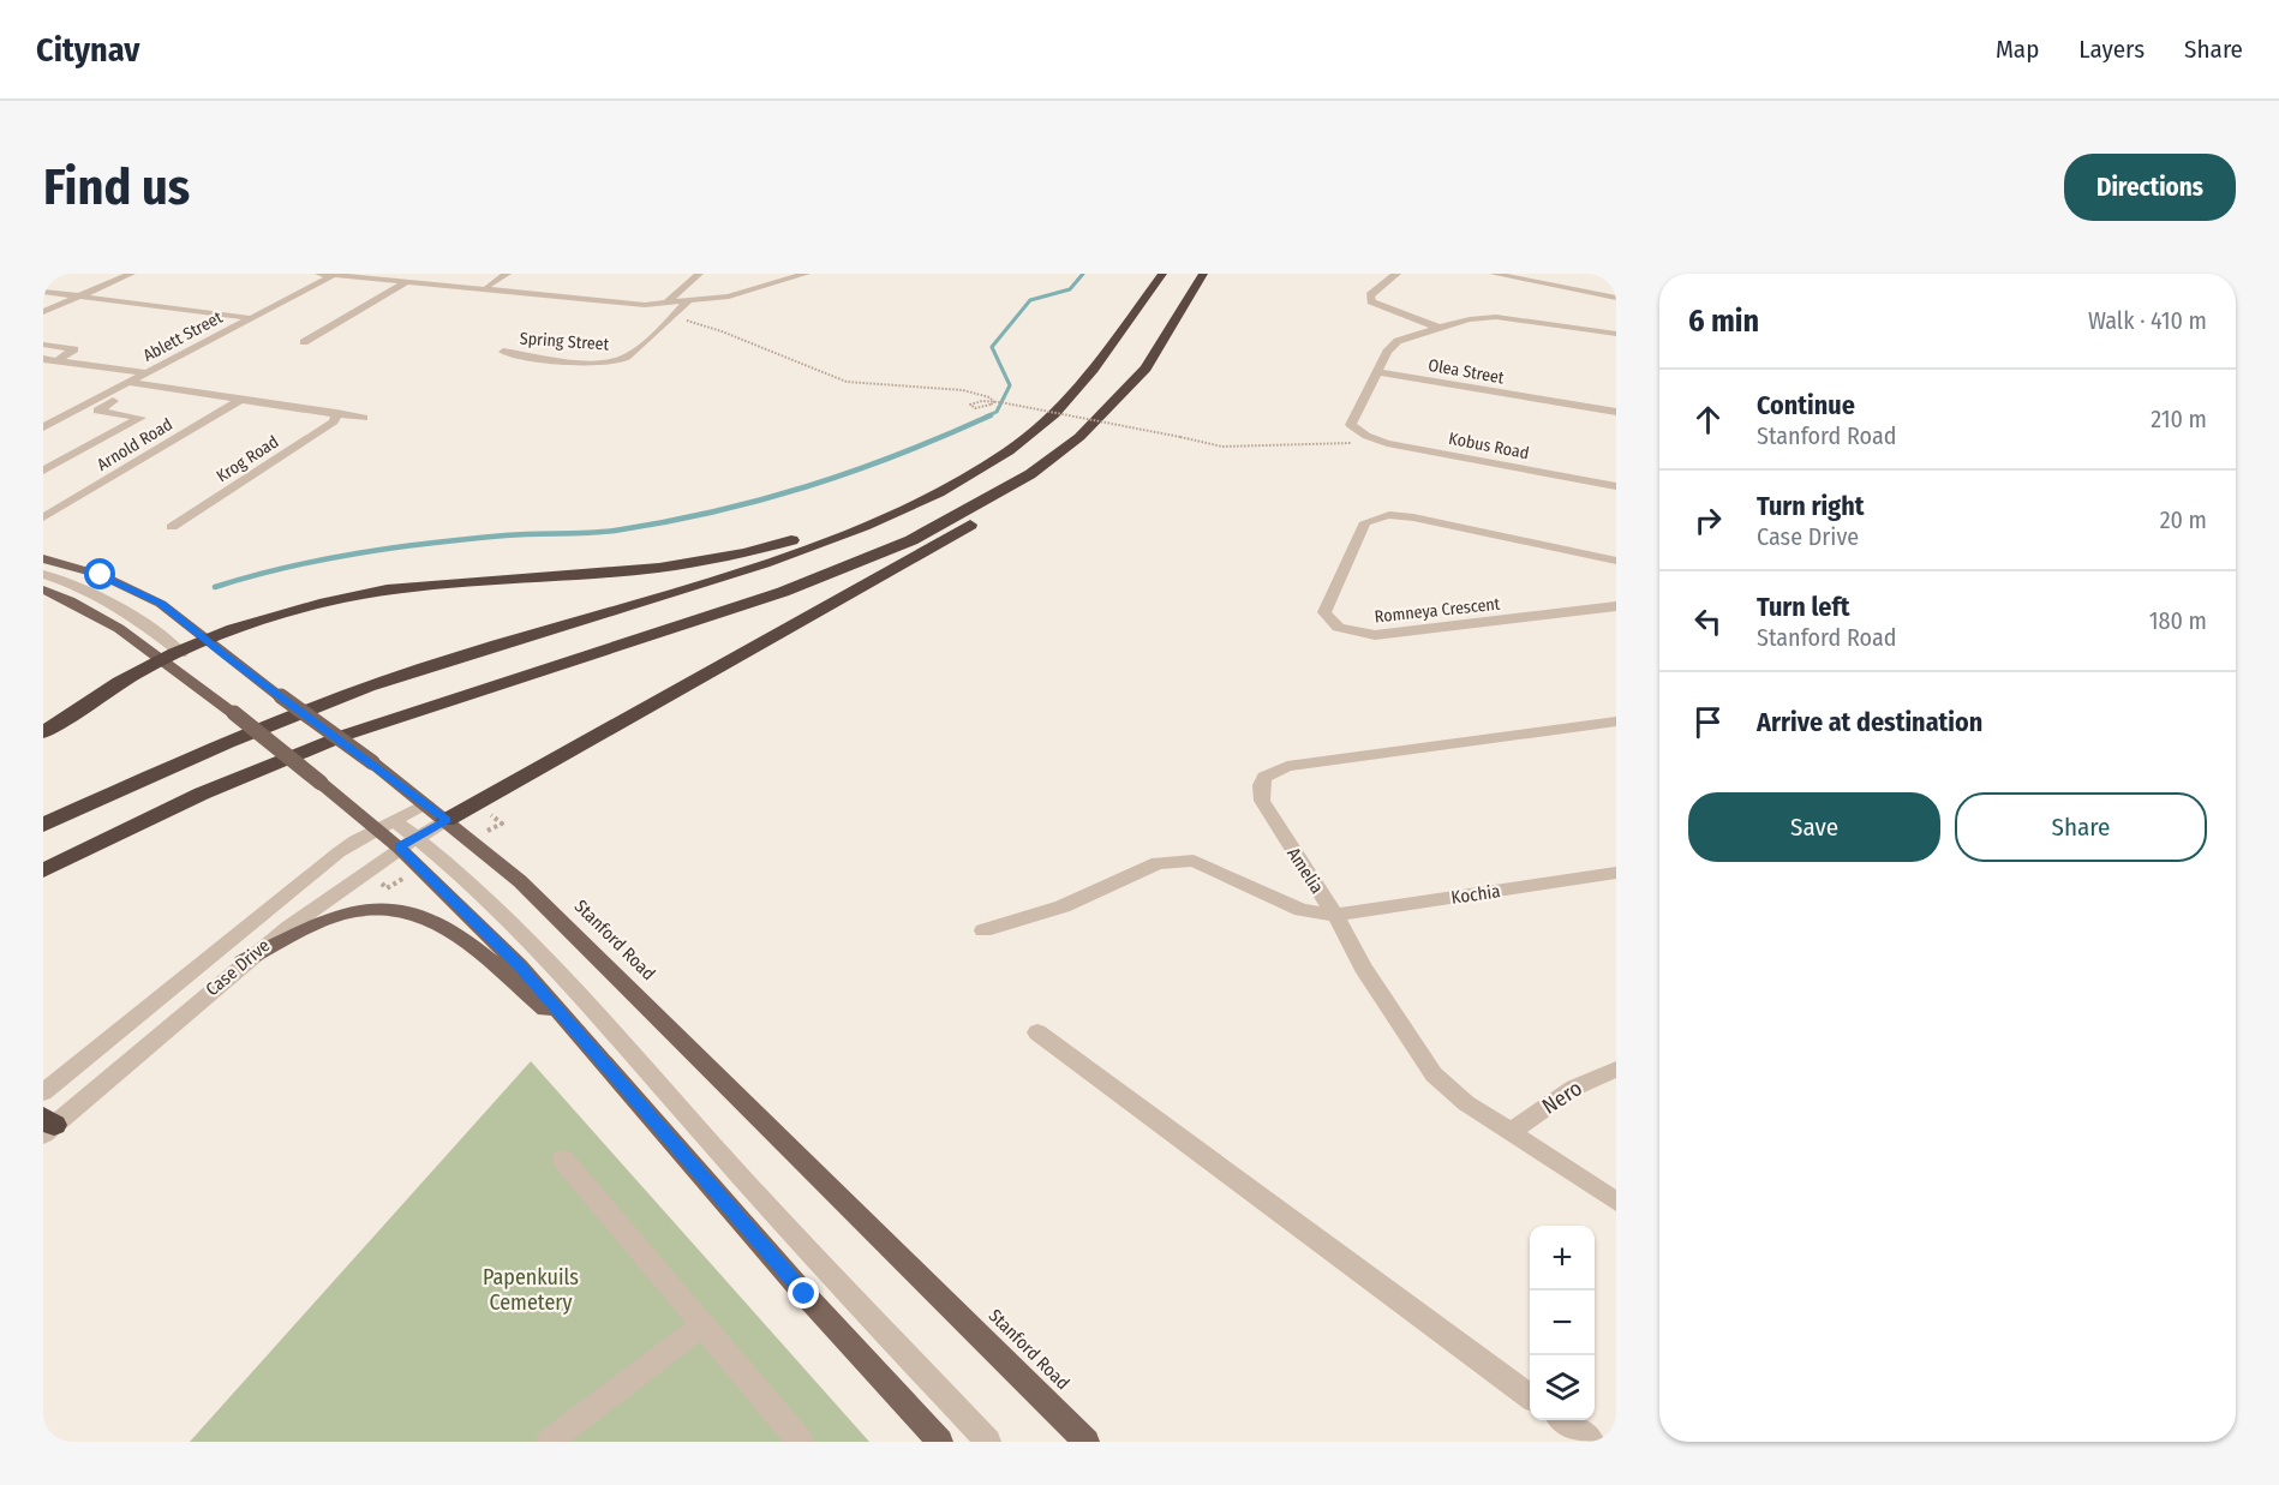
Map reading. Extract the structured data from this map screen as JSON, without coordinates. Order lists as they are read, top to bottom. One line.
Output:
{"streets":{"main road":["Stanford Road"],"street":["Ablett Street","Spring Street","Olea Street","Arnold Road","Kobus Road","Krog Road","Romneya Crescent","Amelia","Kochia","Case Drive","Nero"]},"crossings":[["Amelia","Kochia"],["Amelia","Nero"],["Stanford Road","Case Drive"]],"parks":["Papenkuils Cemetery"],"page":{"header":"Citynav","nav":["Map","Layers","Share"],"buttons":["Directions",["Save","Share"]],"title":"Find us","heading":["6 min","Walk · 410 m"],"list":[["Continue","Stanford Road","210 m"],["Turn right","Case Drive","20 m"],["Turn left","Stanford Road","180 m"],"Arrive at destination"],"map_buttons":["+","−"]}}
